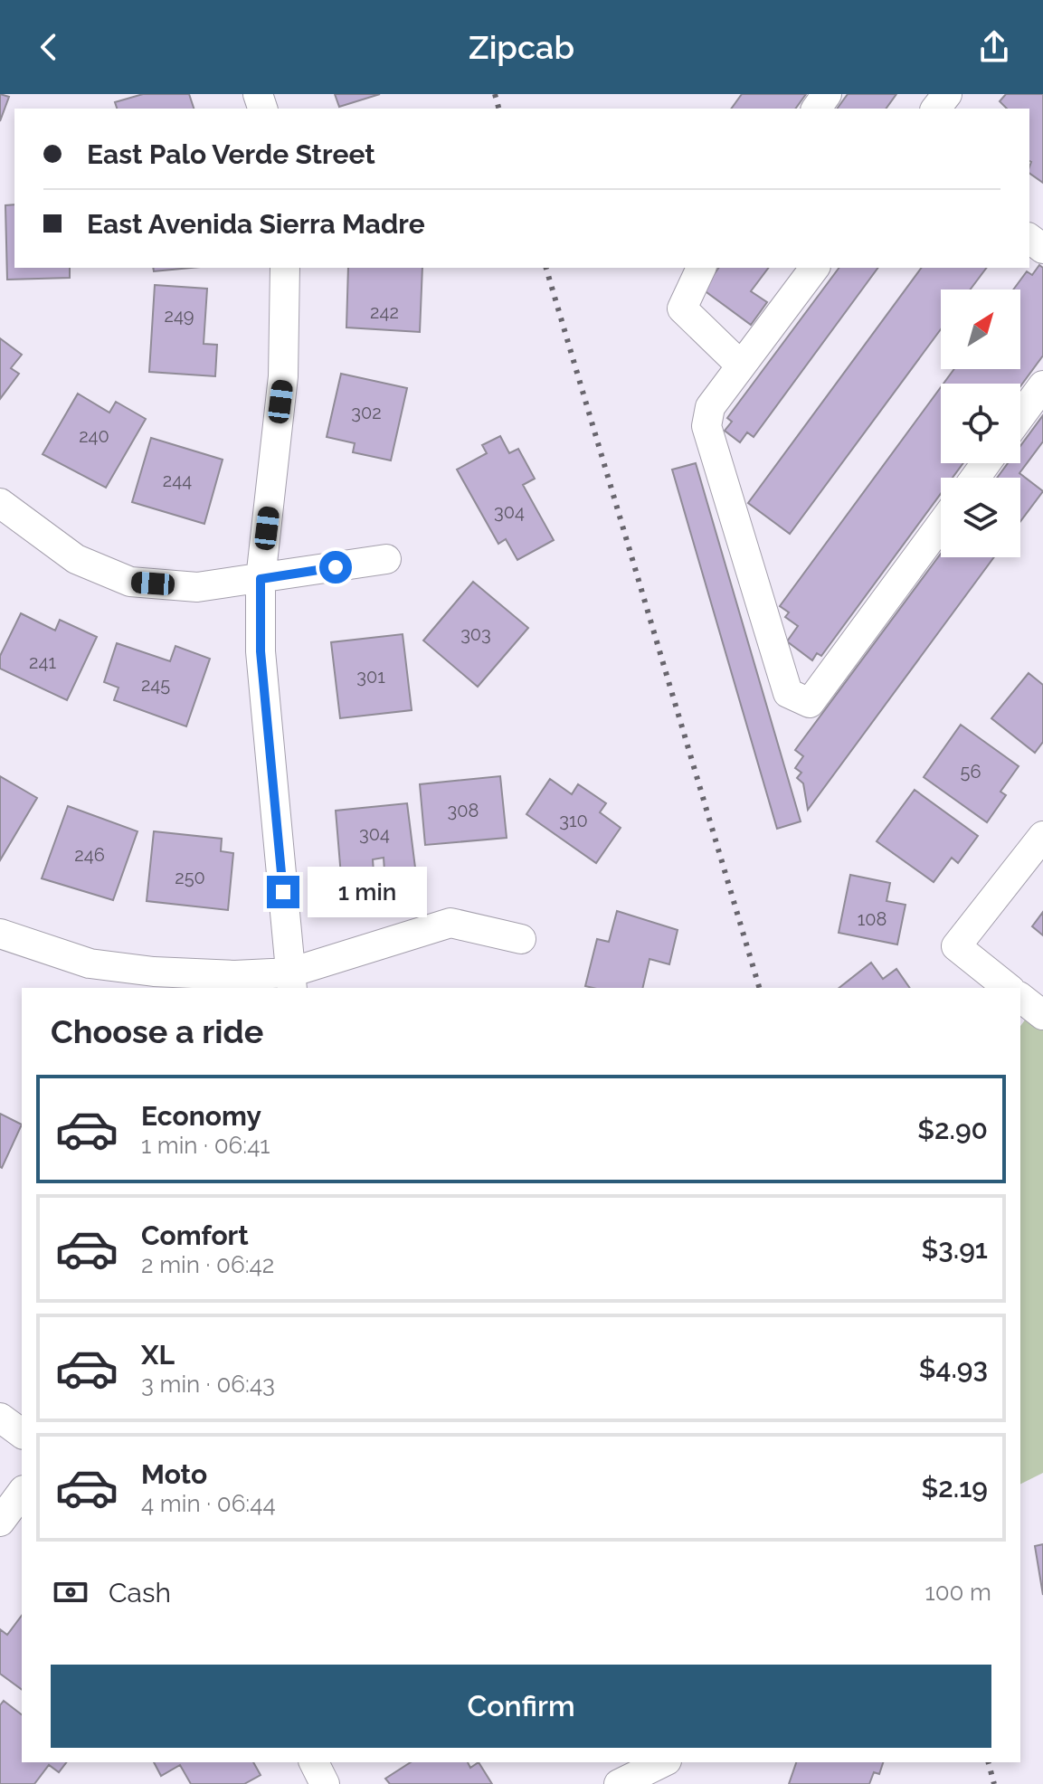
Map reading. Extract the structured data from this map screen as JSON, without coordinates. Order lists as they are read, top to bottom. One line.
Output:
{"house_numbers":["242","249","302","240","244","304","303","241","301","245","56","308","310","304","246","250","108"],"north":"top right","page":{"header":"Zipcab","banner":["East Palo Verde Street","East Avenida Sierra Madre"],"bubble":"1 min","heading":"Choose a ride","list":[{"name":"Economy","note":"1 min · 06:41","value":"$2.90"},{"name":"Comfort","note":"2 min · 06:42","value":"$3.91"},{"name":"XL","note":"3 min · 06:43","value":"$4.93"},{"name":"Moto","note":"4 min · 06:44","value":"$2.19"}],"pay":["Cash","100 m"],"buttons":"Confirm"}}
